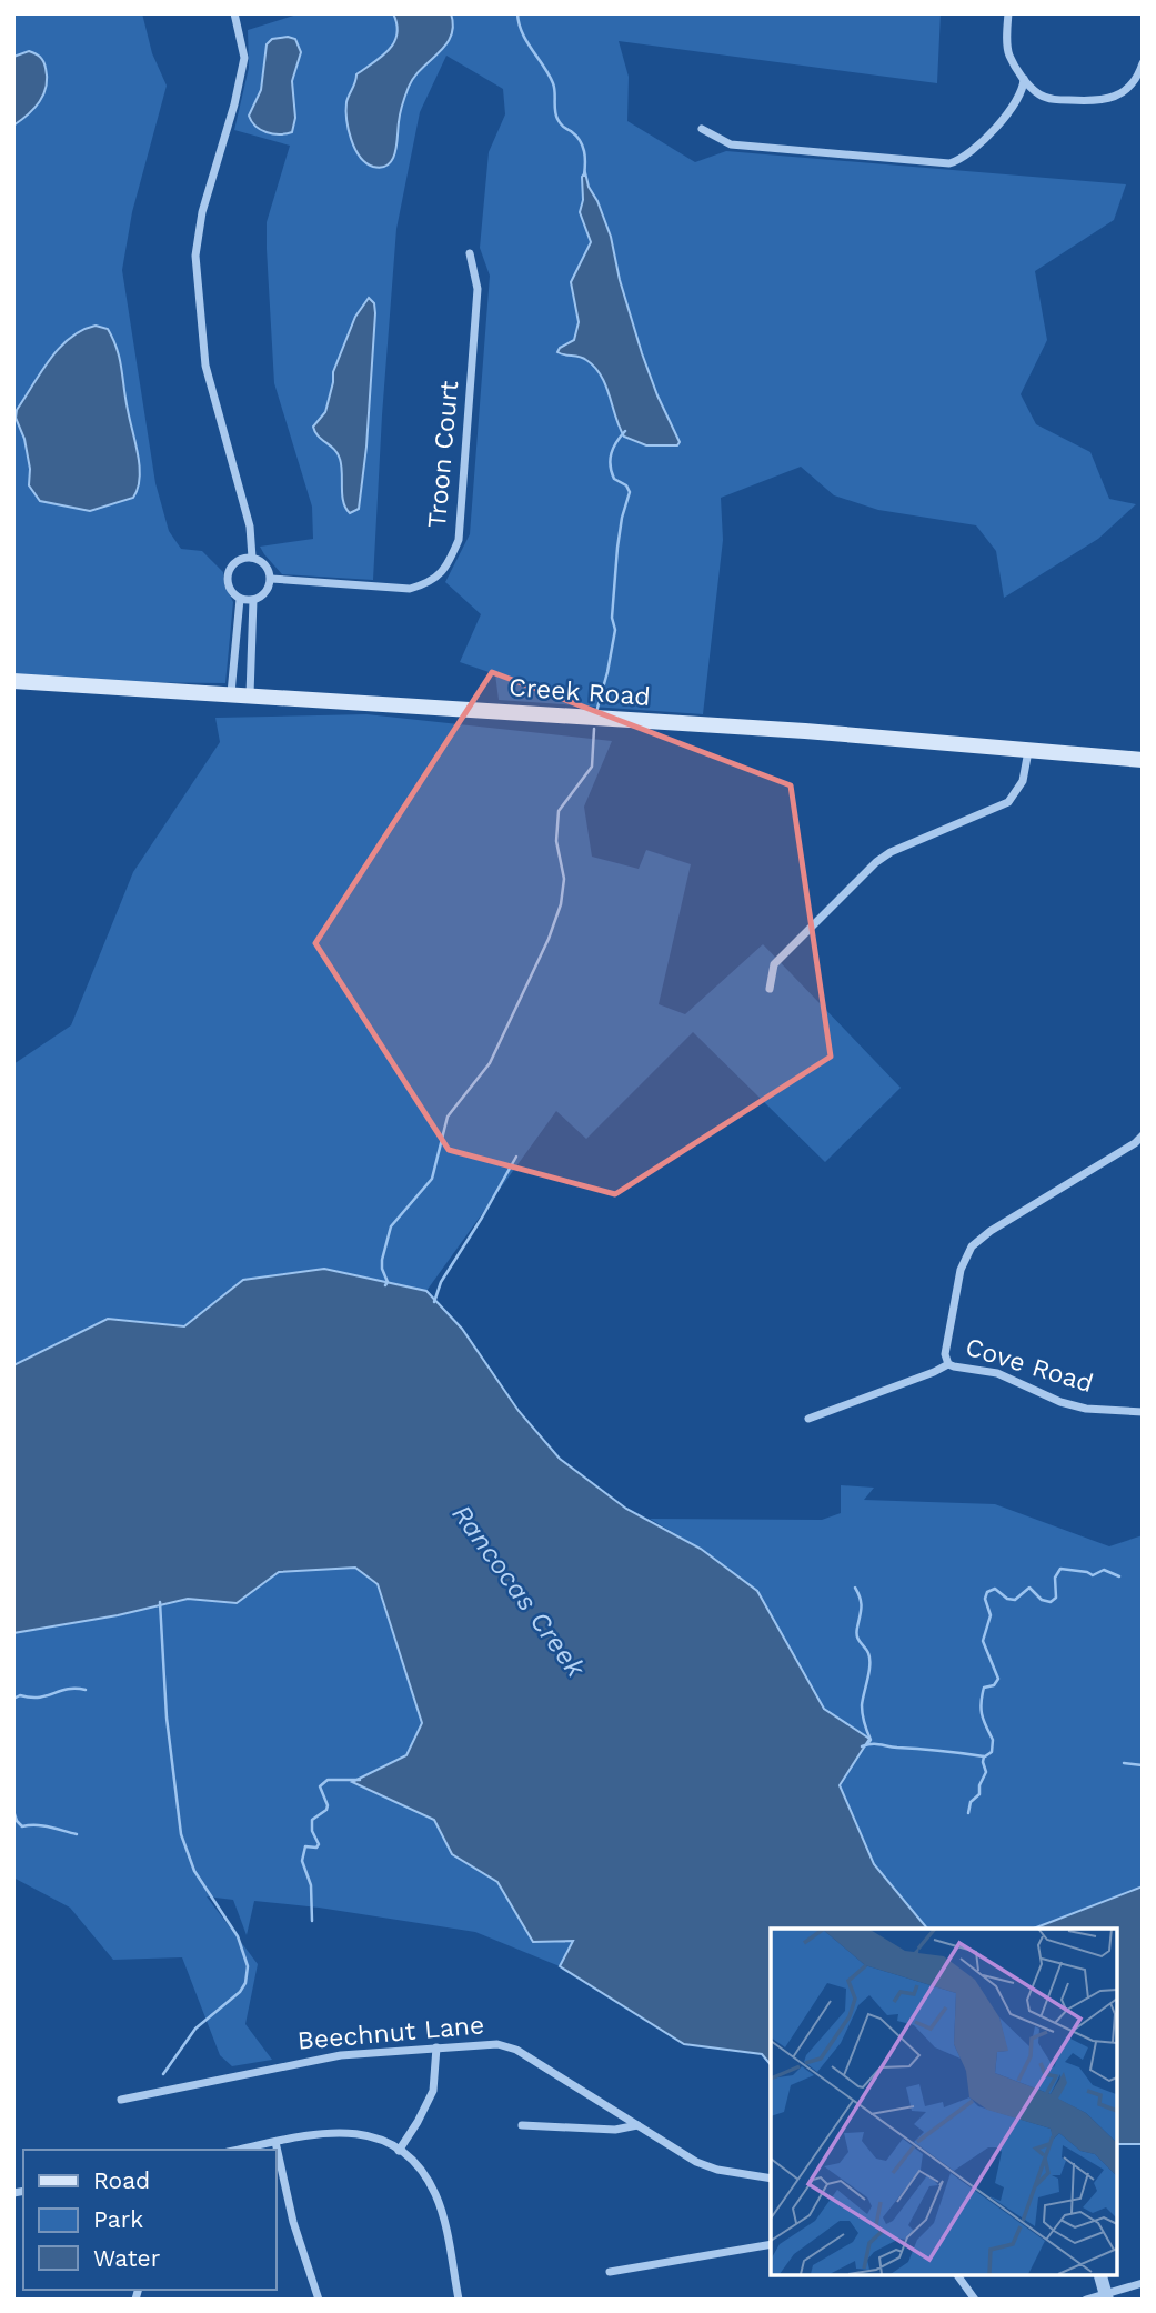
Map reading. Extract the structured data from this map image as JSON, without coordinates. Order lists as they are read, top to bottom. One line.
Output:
{"streets":{"main road":["Creek Road"],"street":["Troon Court","Cove Road","Beechnut Lane"]},"water":["Rancocas Creek"],"legend":["Road","Park","Water"]}
